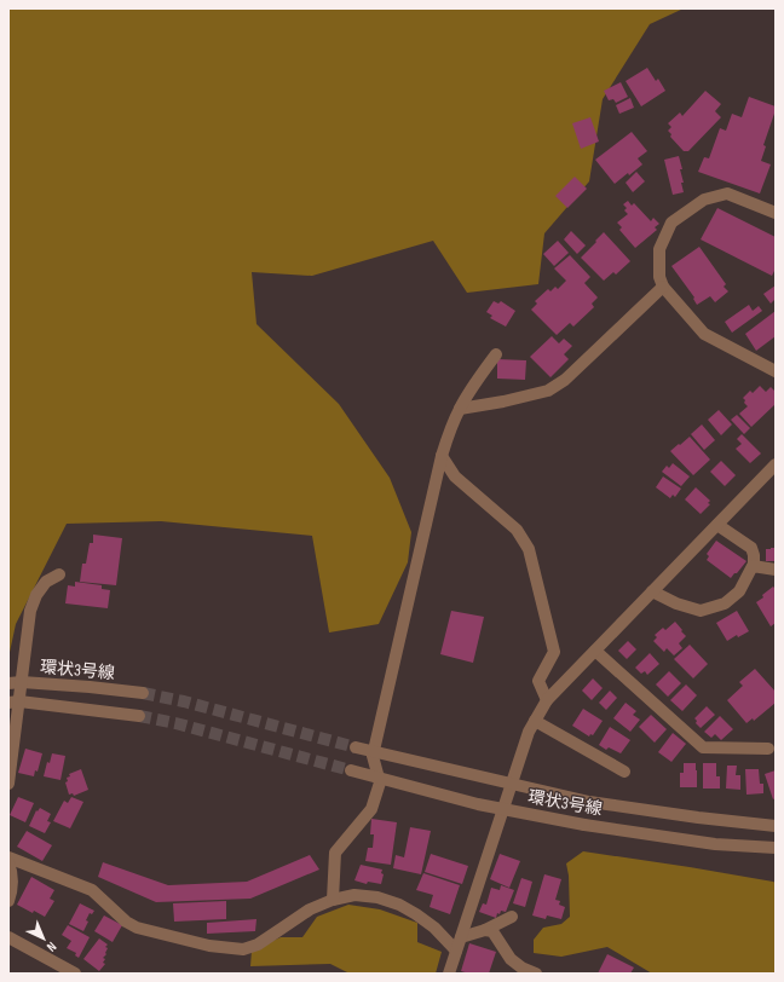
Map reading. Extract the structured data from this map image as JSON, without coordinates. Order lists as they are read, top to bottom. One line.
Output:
{"streets":{"street":["環状3号線"]},"north":"bottom right"}
